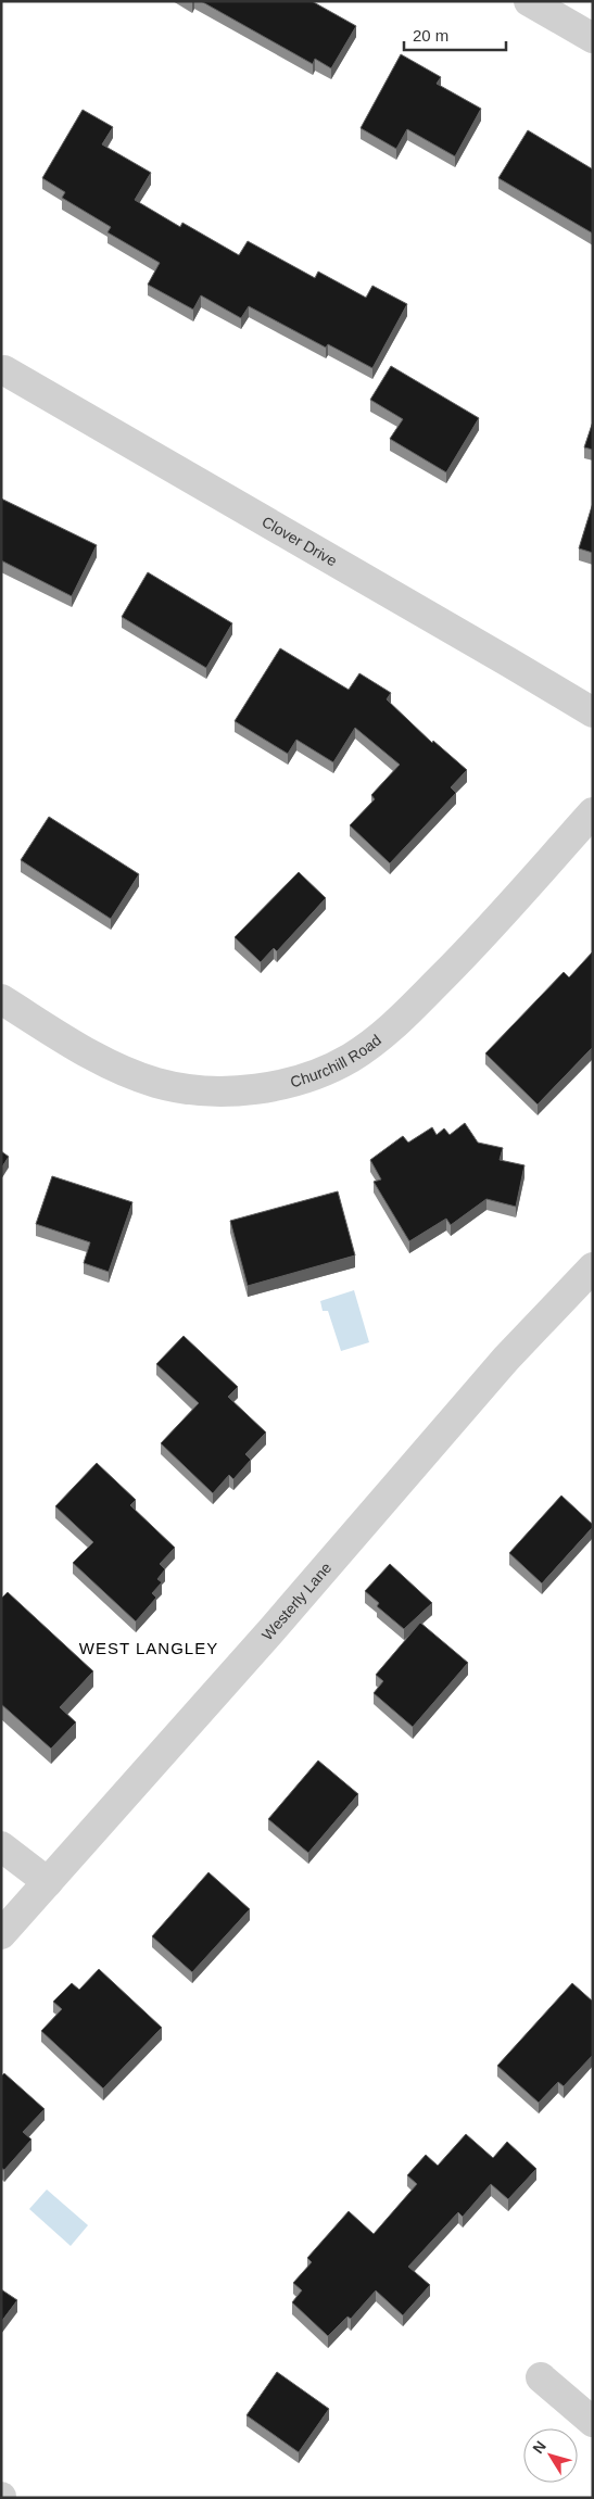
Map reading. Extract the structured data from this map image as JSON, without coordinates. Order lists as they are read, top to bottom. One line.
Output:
{"streets":{"street":["Clover Drive","Churchill Road","Westerly Lane"]},"districts":["WEST LANGLEY"],"scale_bar":"20 m","north":"top left"}
